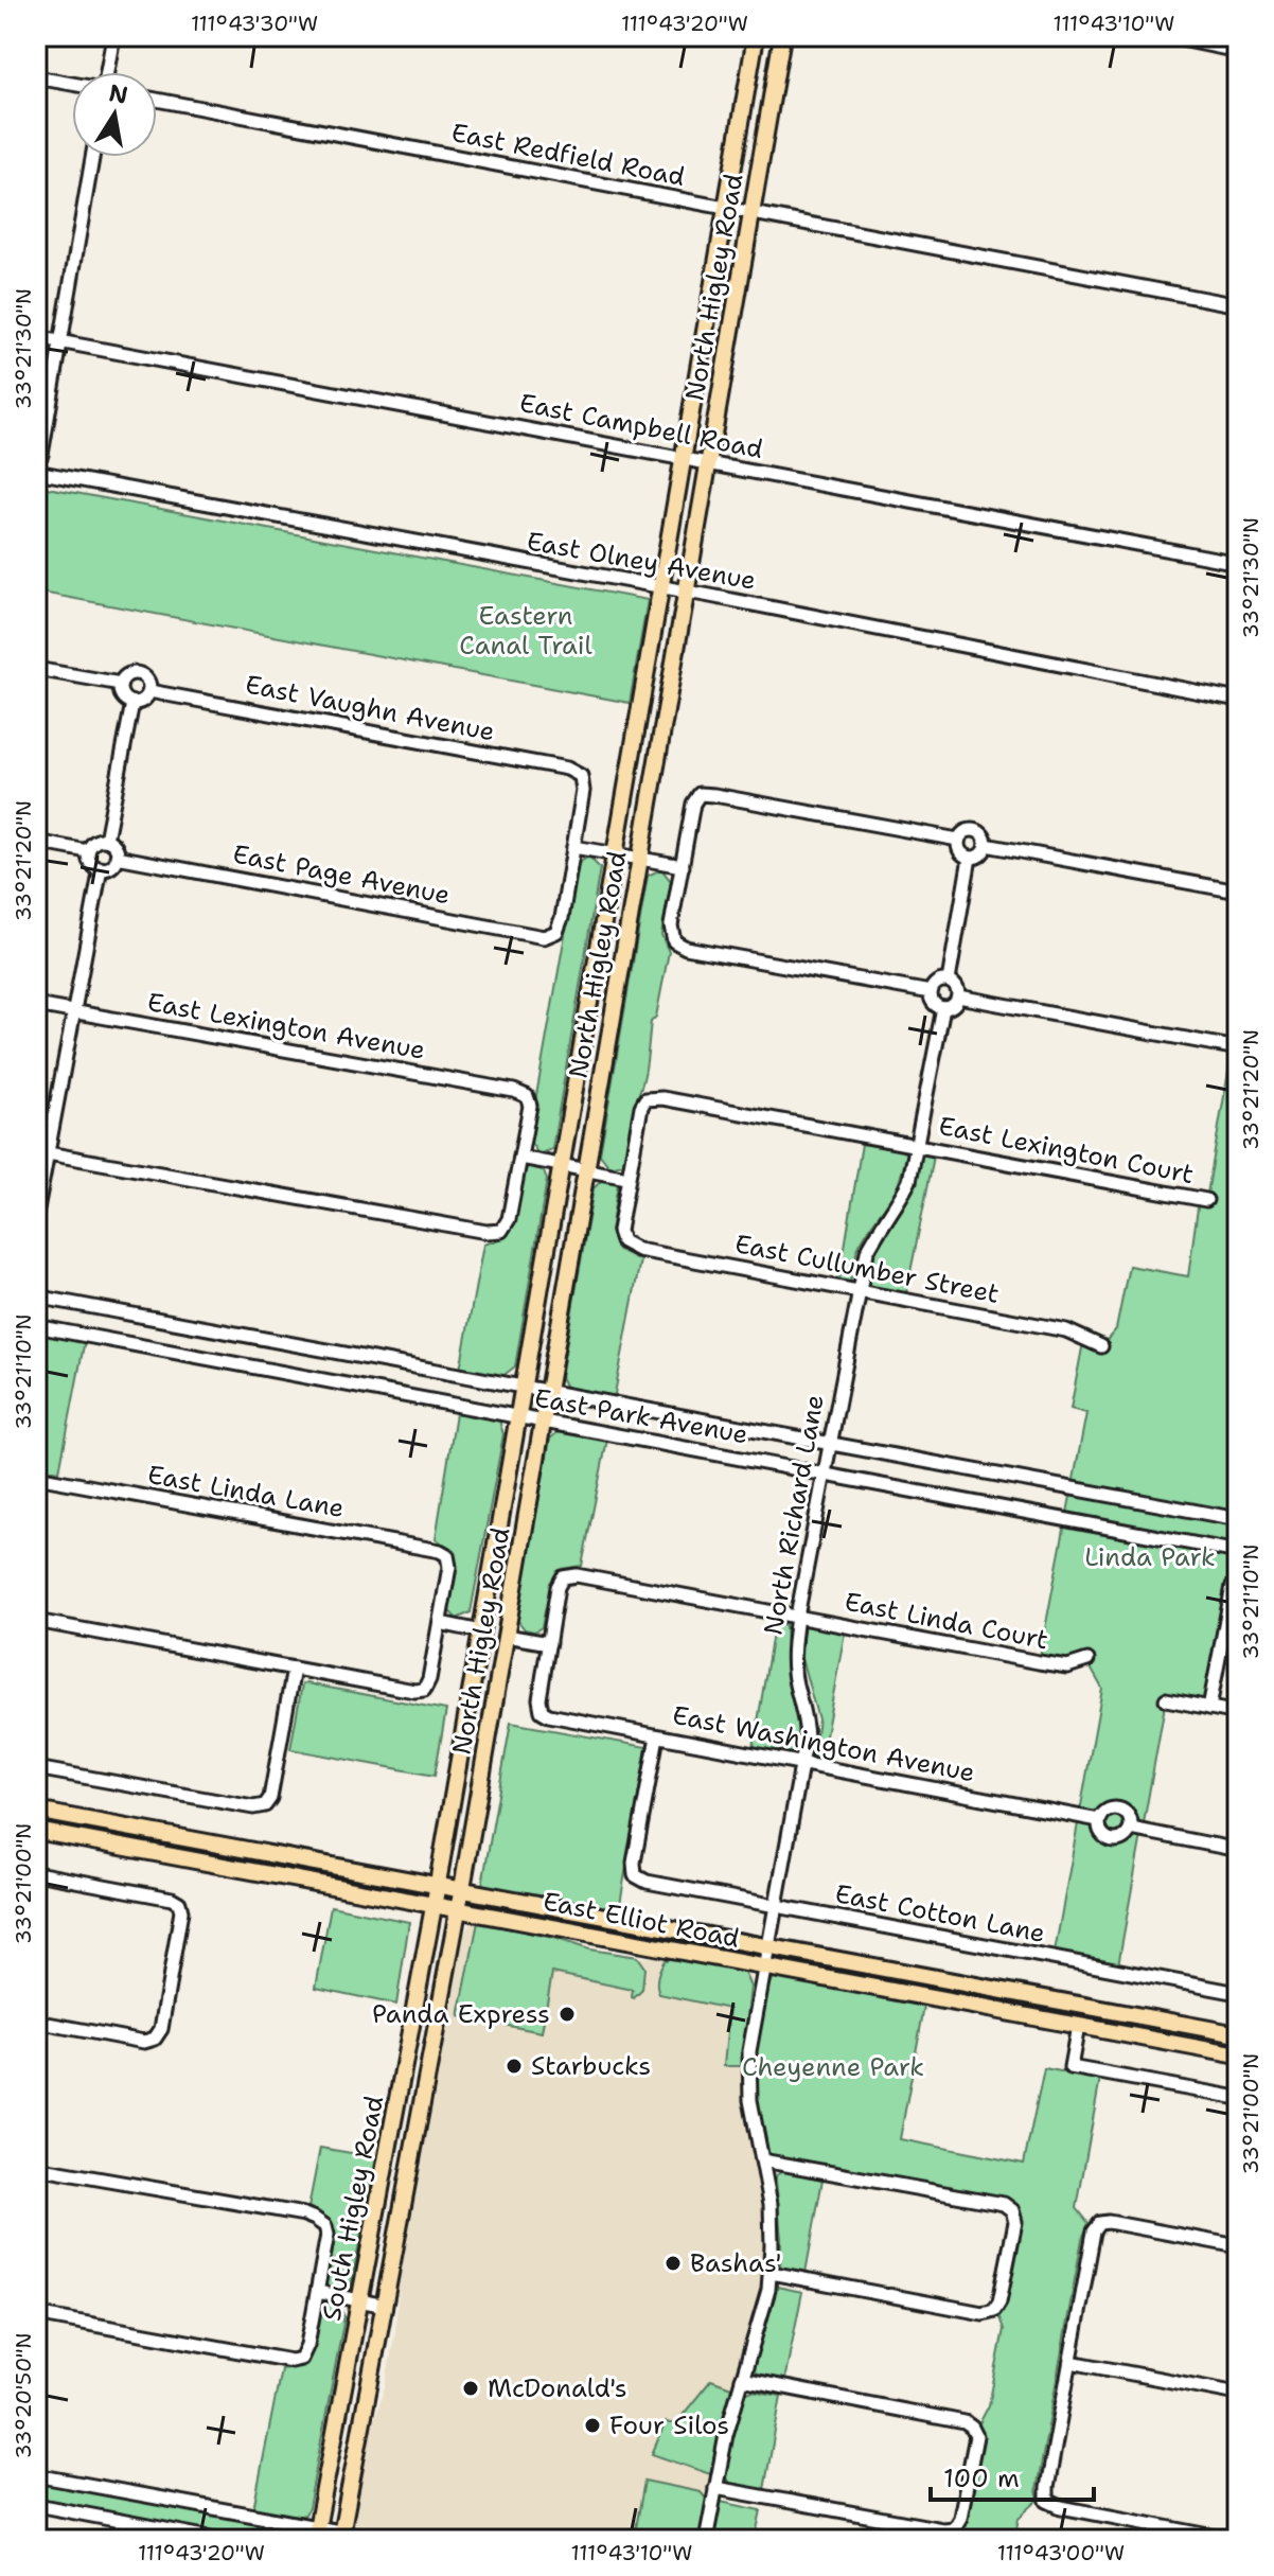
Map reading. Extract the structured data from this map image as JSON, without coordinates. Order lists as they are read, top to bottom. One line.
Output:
{"streets":{"main road":["North Higley Road","East Elliot Road","South Higley Road"],"street":["East Redfield Road","East Campbell Road","East Olney Avenue","East Vaughn Avenue","East Page Avenue","East Lexington Avenue","East Lexington Court","East Cullumber Street","East Park Avenue","East Linda Lane","North Richard Lane","East Linda Court","East Washington Avenue","East Cotton Lane"]},"crossings":[["East Redfield Road","North Higley Road"],["North Higley Road","East Campbell Road"],["North Higley Road","East Olney Avenue"],["North Higley Road","East Park Avenue"],["North Higley Road","East Elliot Road"],["North Higley Road","South Higley Road"],["East Vaughn Avenue","East Page Avenue"],["East Lexington Court","North Richard Lane"],["East Cullumber Street","North Richard Lane"],["East Park Avenue","North Richard Lane"],["North Richard Lane","East Linda Court"],["North Richard Lane","East Washington Avenue"],["North Richard Lane","East Cotton Lane"],["North Richard Lane","East Elliot Road"],["East Washington Avenue","East Cotton Lane"],["East Elliot Road","South Higley Road"]],"parks":["Eastern Canal Trail","Linda Park","Cheyenne Park"],"places":["Panda Express","Starbucks","Bashas'","McDonald's","Four Silos"],"scale_bar":"100 m","north":"top","coordinates":["111°43'30\"W","111°43'20\"W","111°43'10\"W","33°21'30\"N","33°21'20\"N","33°21'10\"N","33°21'00\"N","33°20'50\"N","111°43'00\"W"]}
